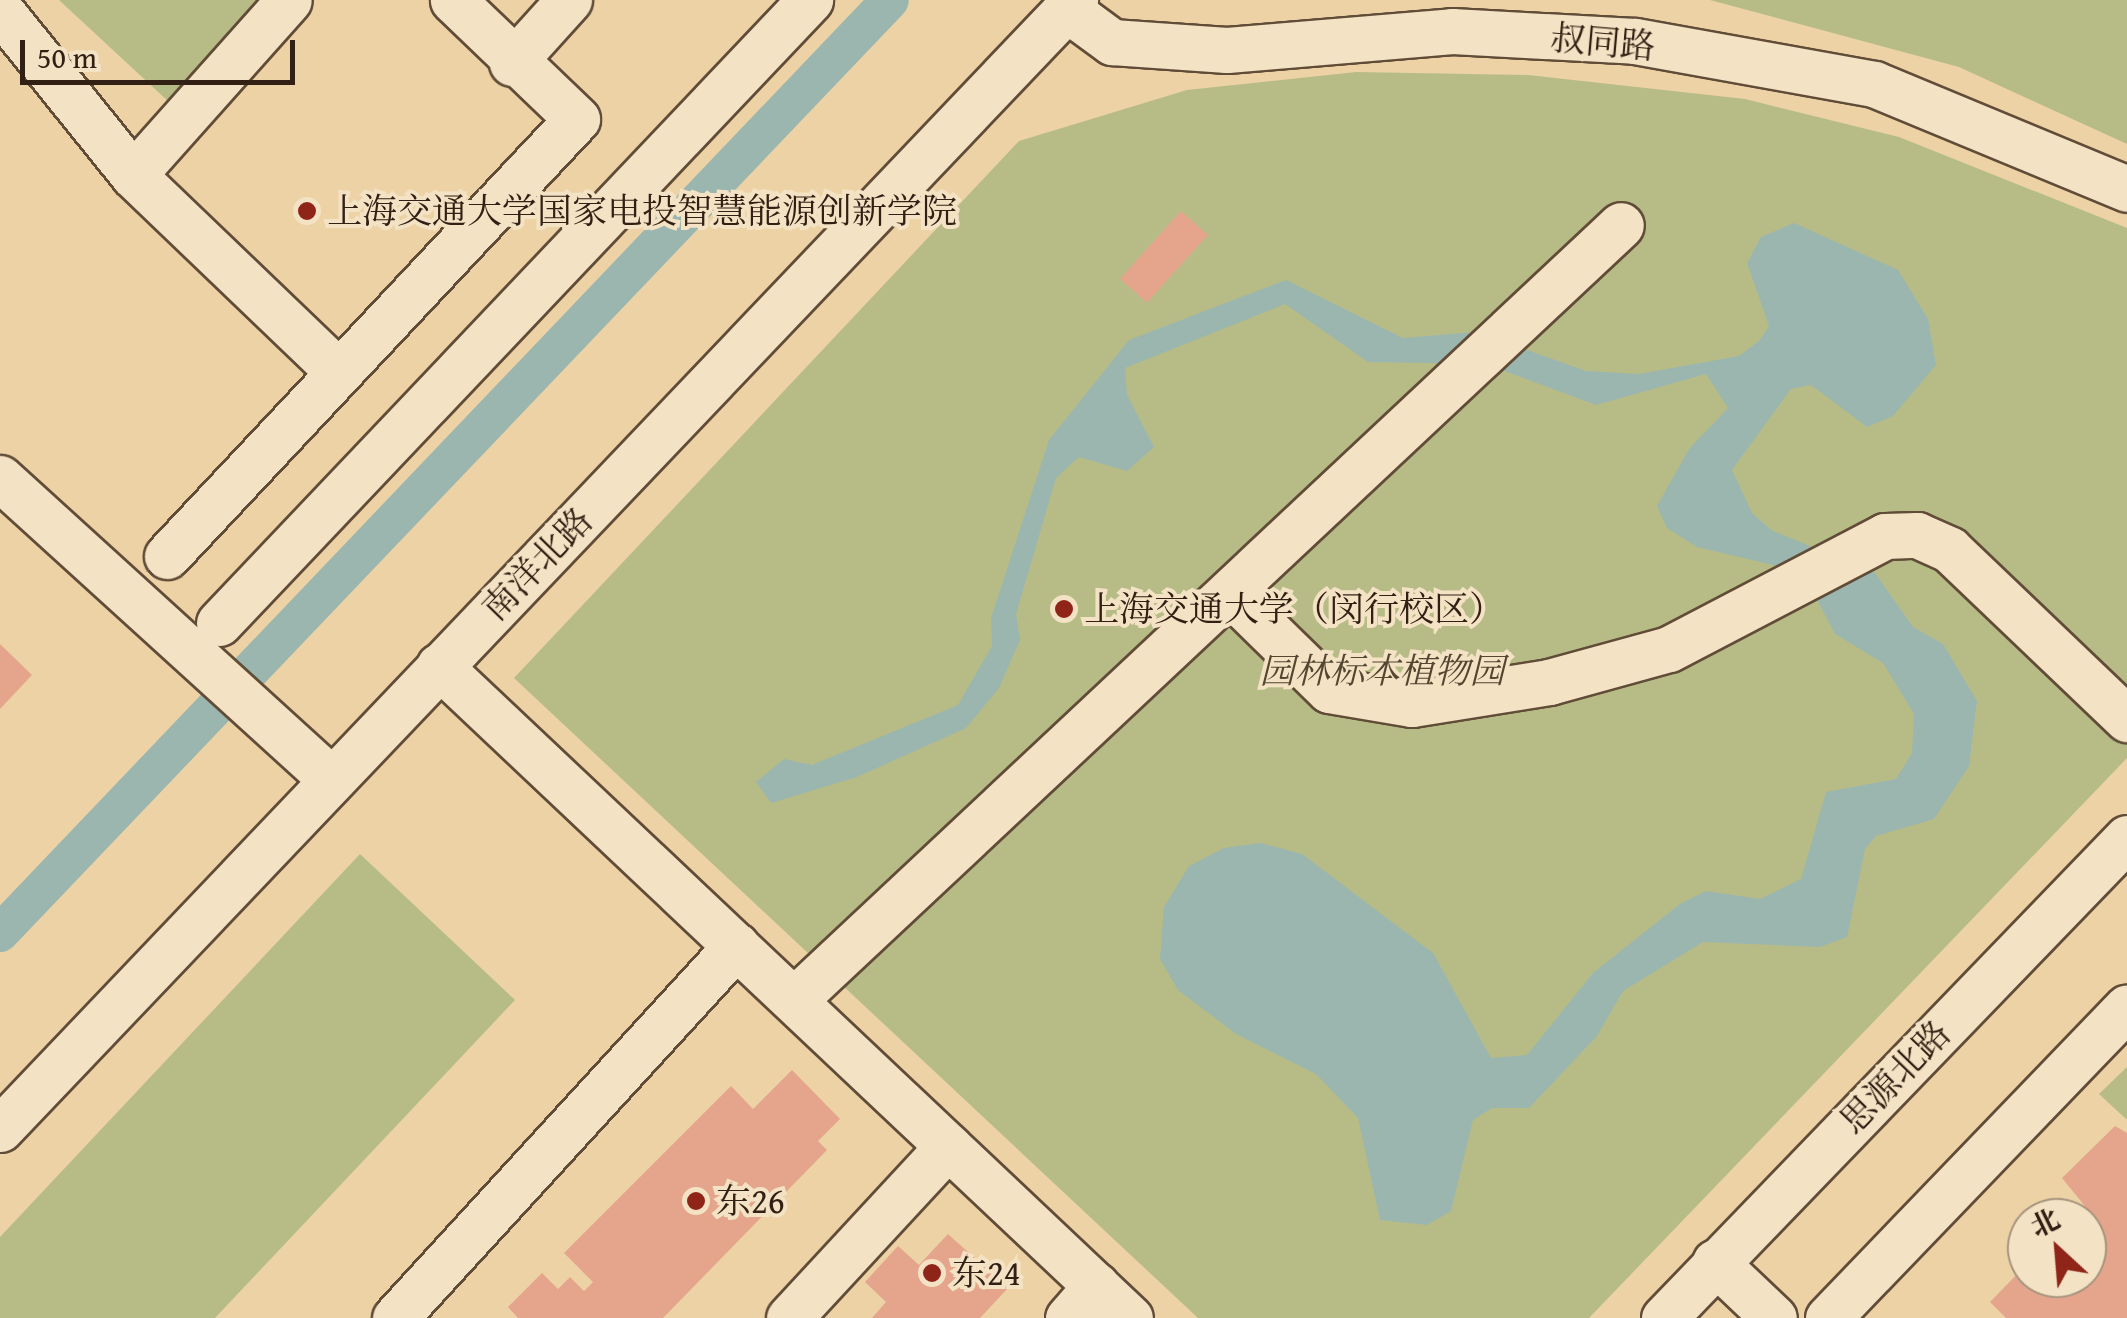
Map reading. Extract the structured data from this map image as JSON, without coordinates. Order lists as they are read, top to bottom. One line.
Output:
{"streets":{"street":["叔同路","南洋北路","思源北路"]},"crossings":[["叔同路","南洋北路"]],"parks":["园林标本植物园"],"places":["上海交通大学国家电投智慧能源创新学院","上海交通大学（闵行校区）","东26","东24"],"scale_bar":"50 m","north":"top left"}
